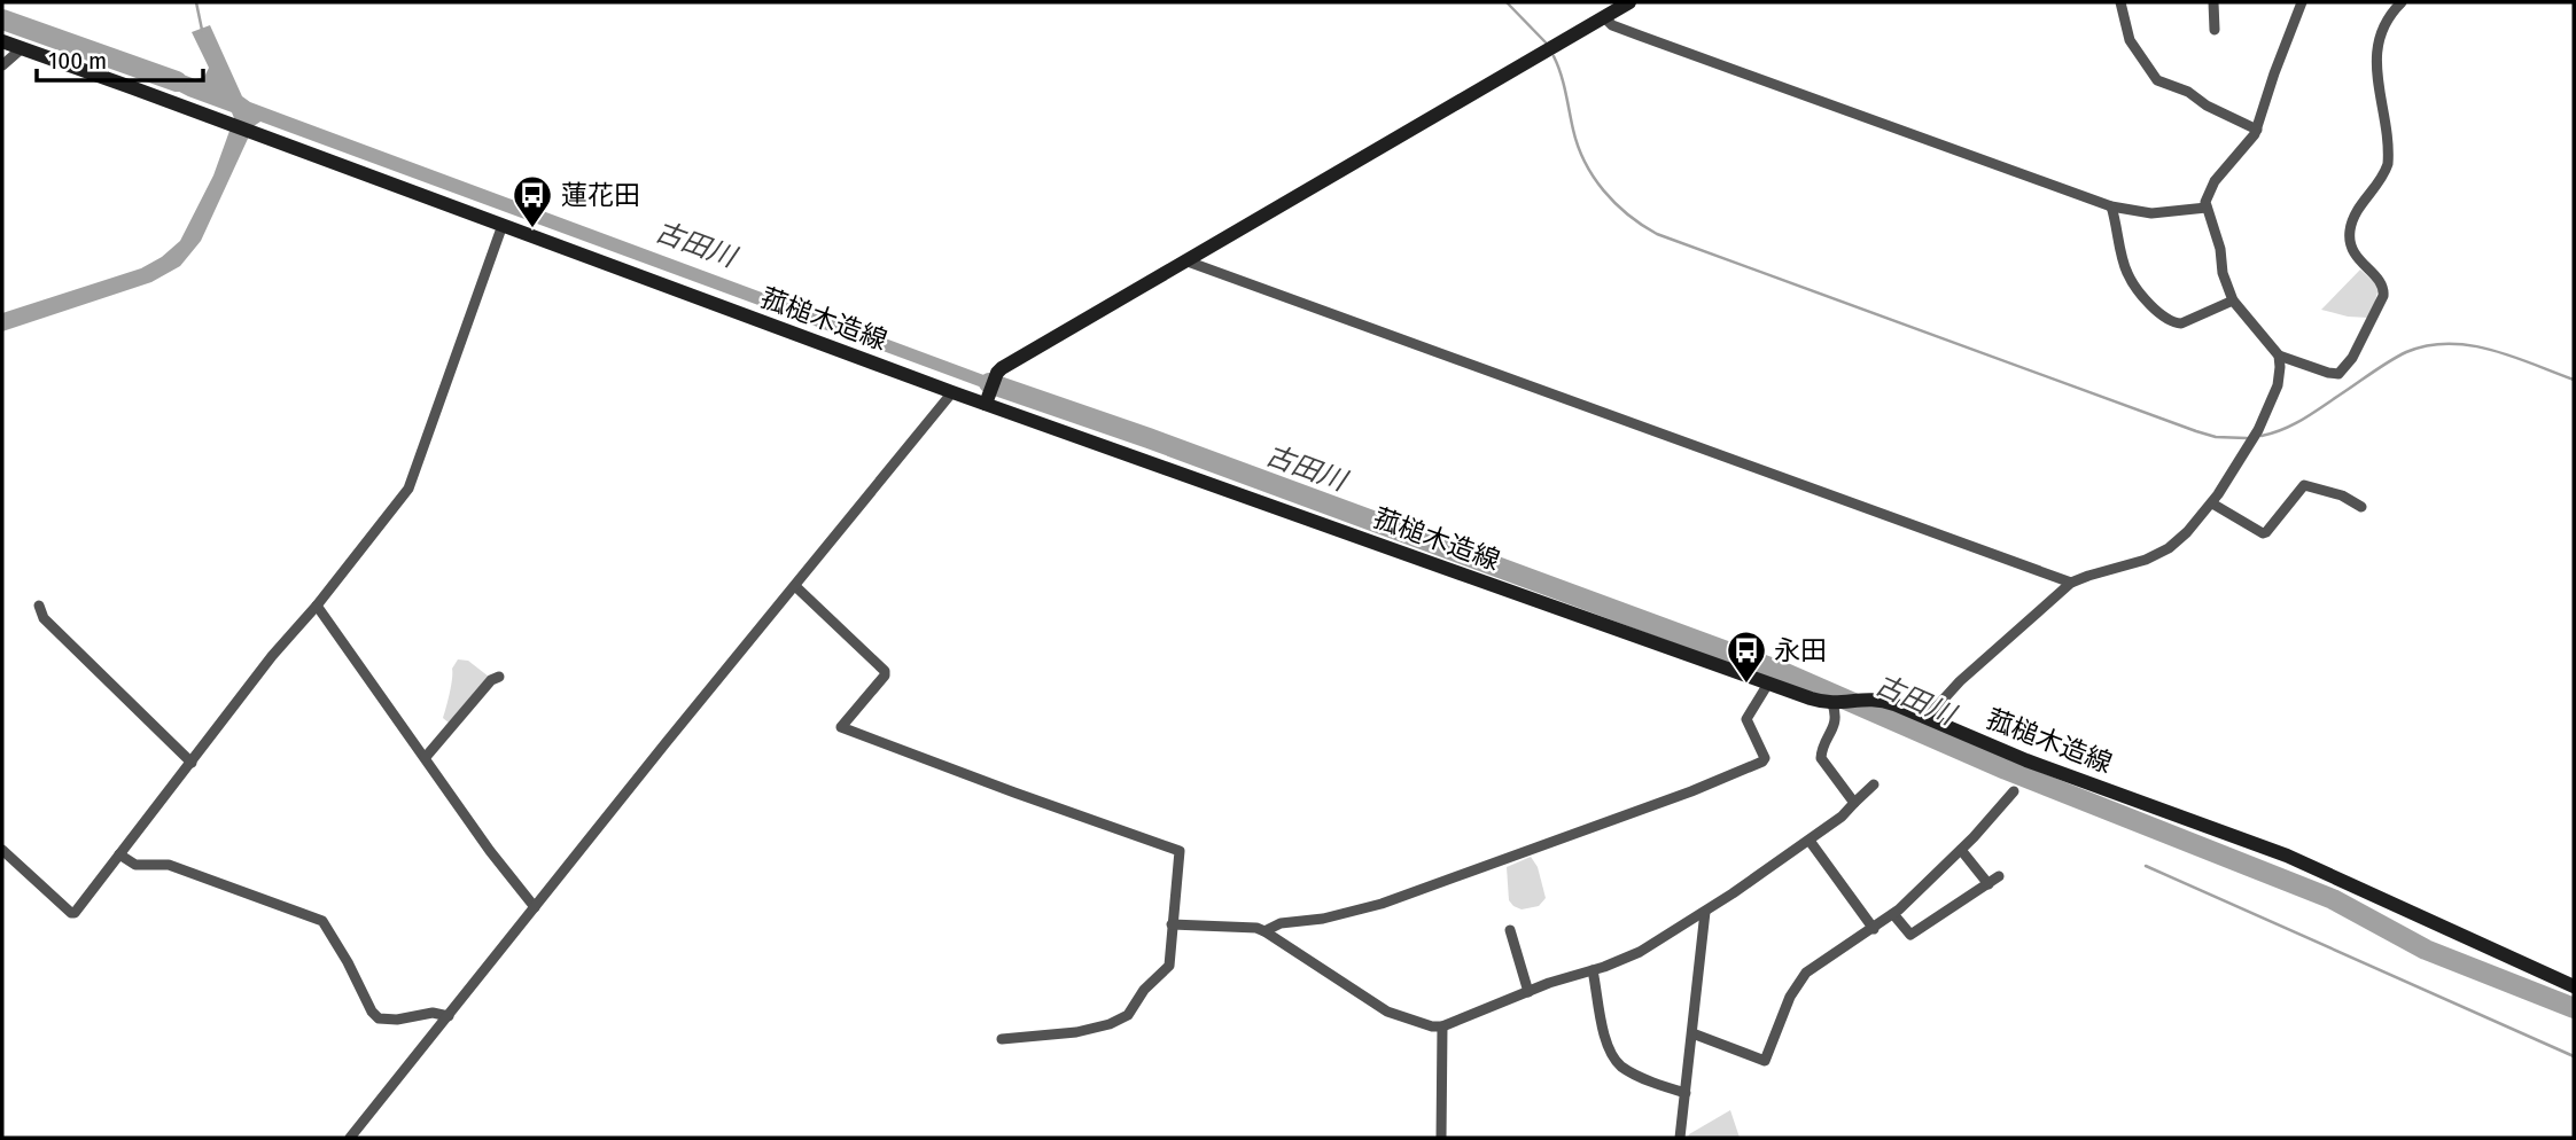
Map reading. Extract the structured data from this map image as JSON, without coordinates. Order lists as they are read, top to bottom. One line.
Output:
{"streets":{"main road":["菰槌木造線"]},"water":["古田川"],"places":{"bus stop":["蓮花田","永田"]},"scale_bar":"100 m"}
